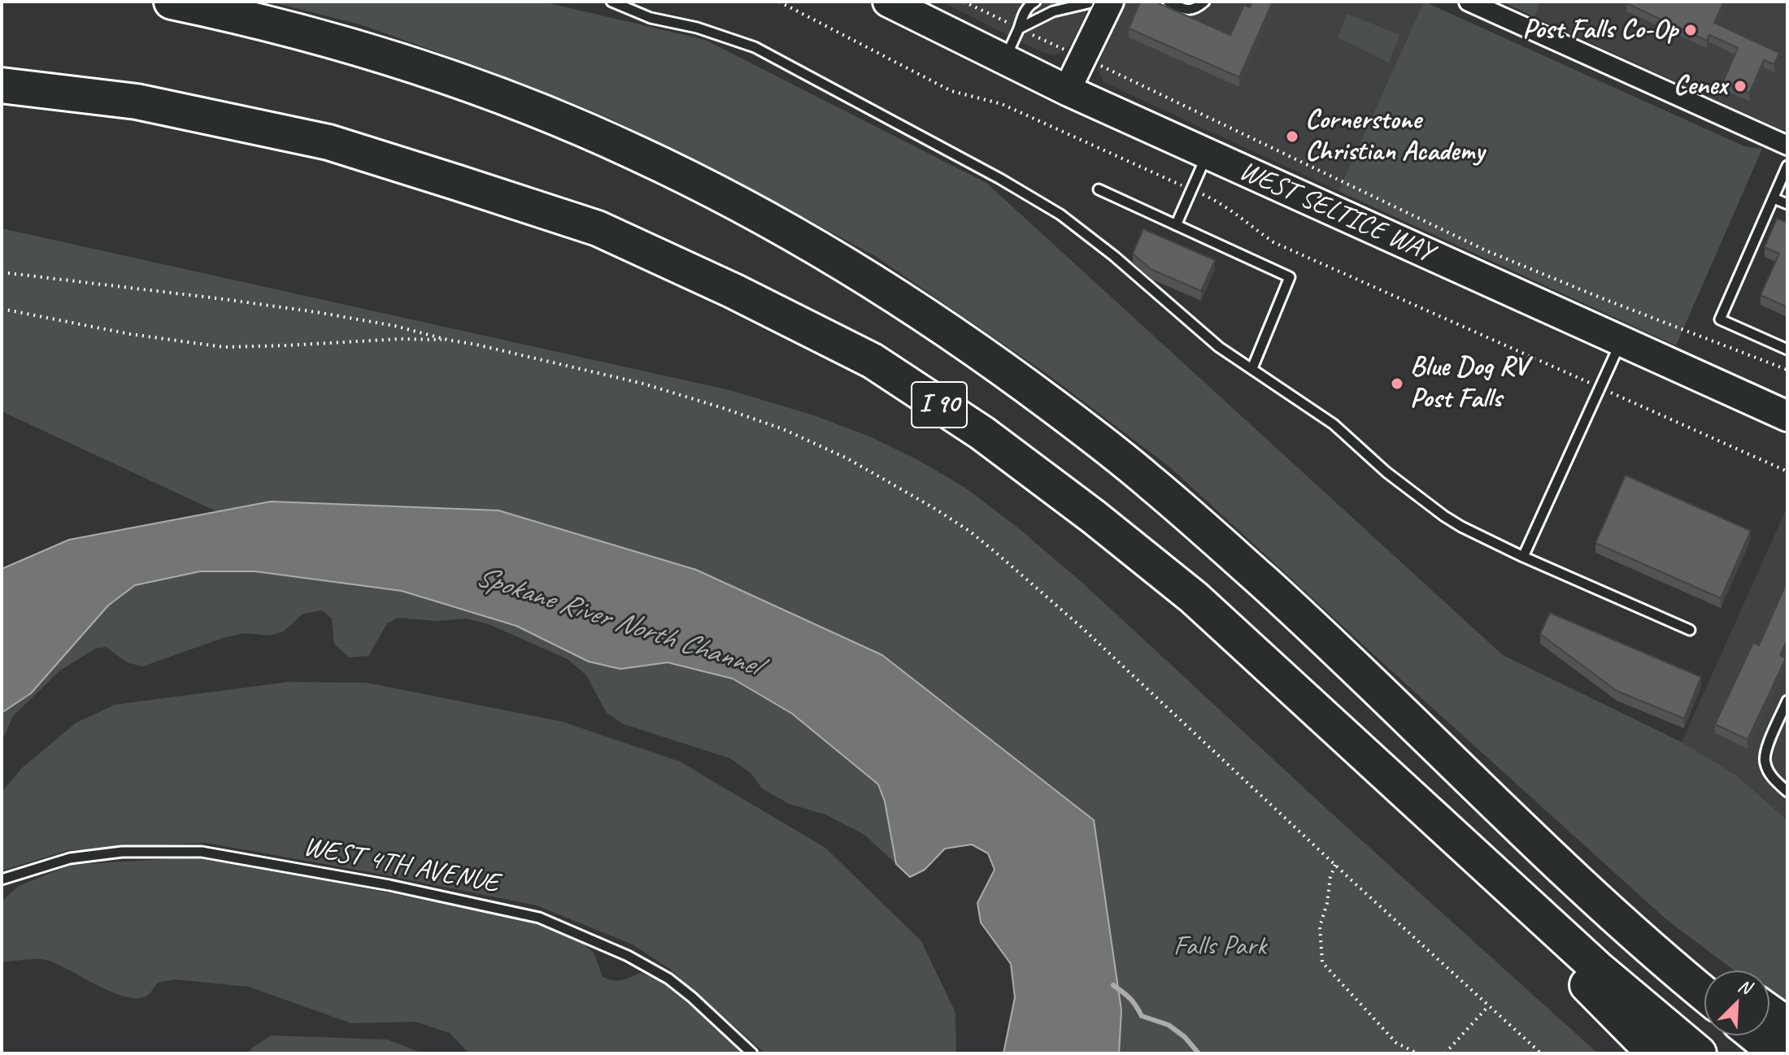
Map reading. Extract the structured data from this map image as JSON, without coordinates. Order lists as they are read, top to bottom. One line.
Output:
{"streets":{"highway":["I 90"],"main road":["WEST SELTICE WAY"],"lane":["WEST 4TH AVENUE"]},"water":["Spokane River North Channel"],"parks":["Falls Park"],"places":["Post Falls Co-Op","Cenex","Cornerstone Christian Academy","Blue Dog RV Post Falls"],"north":"top right"}
